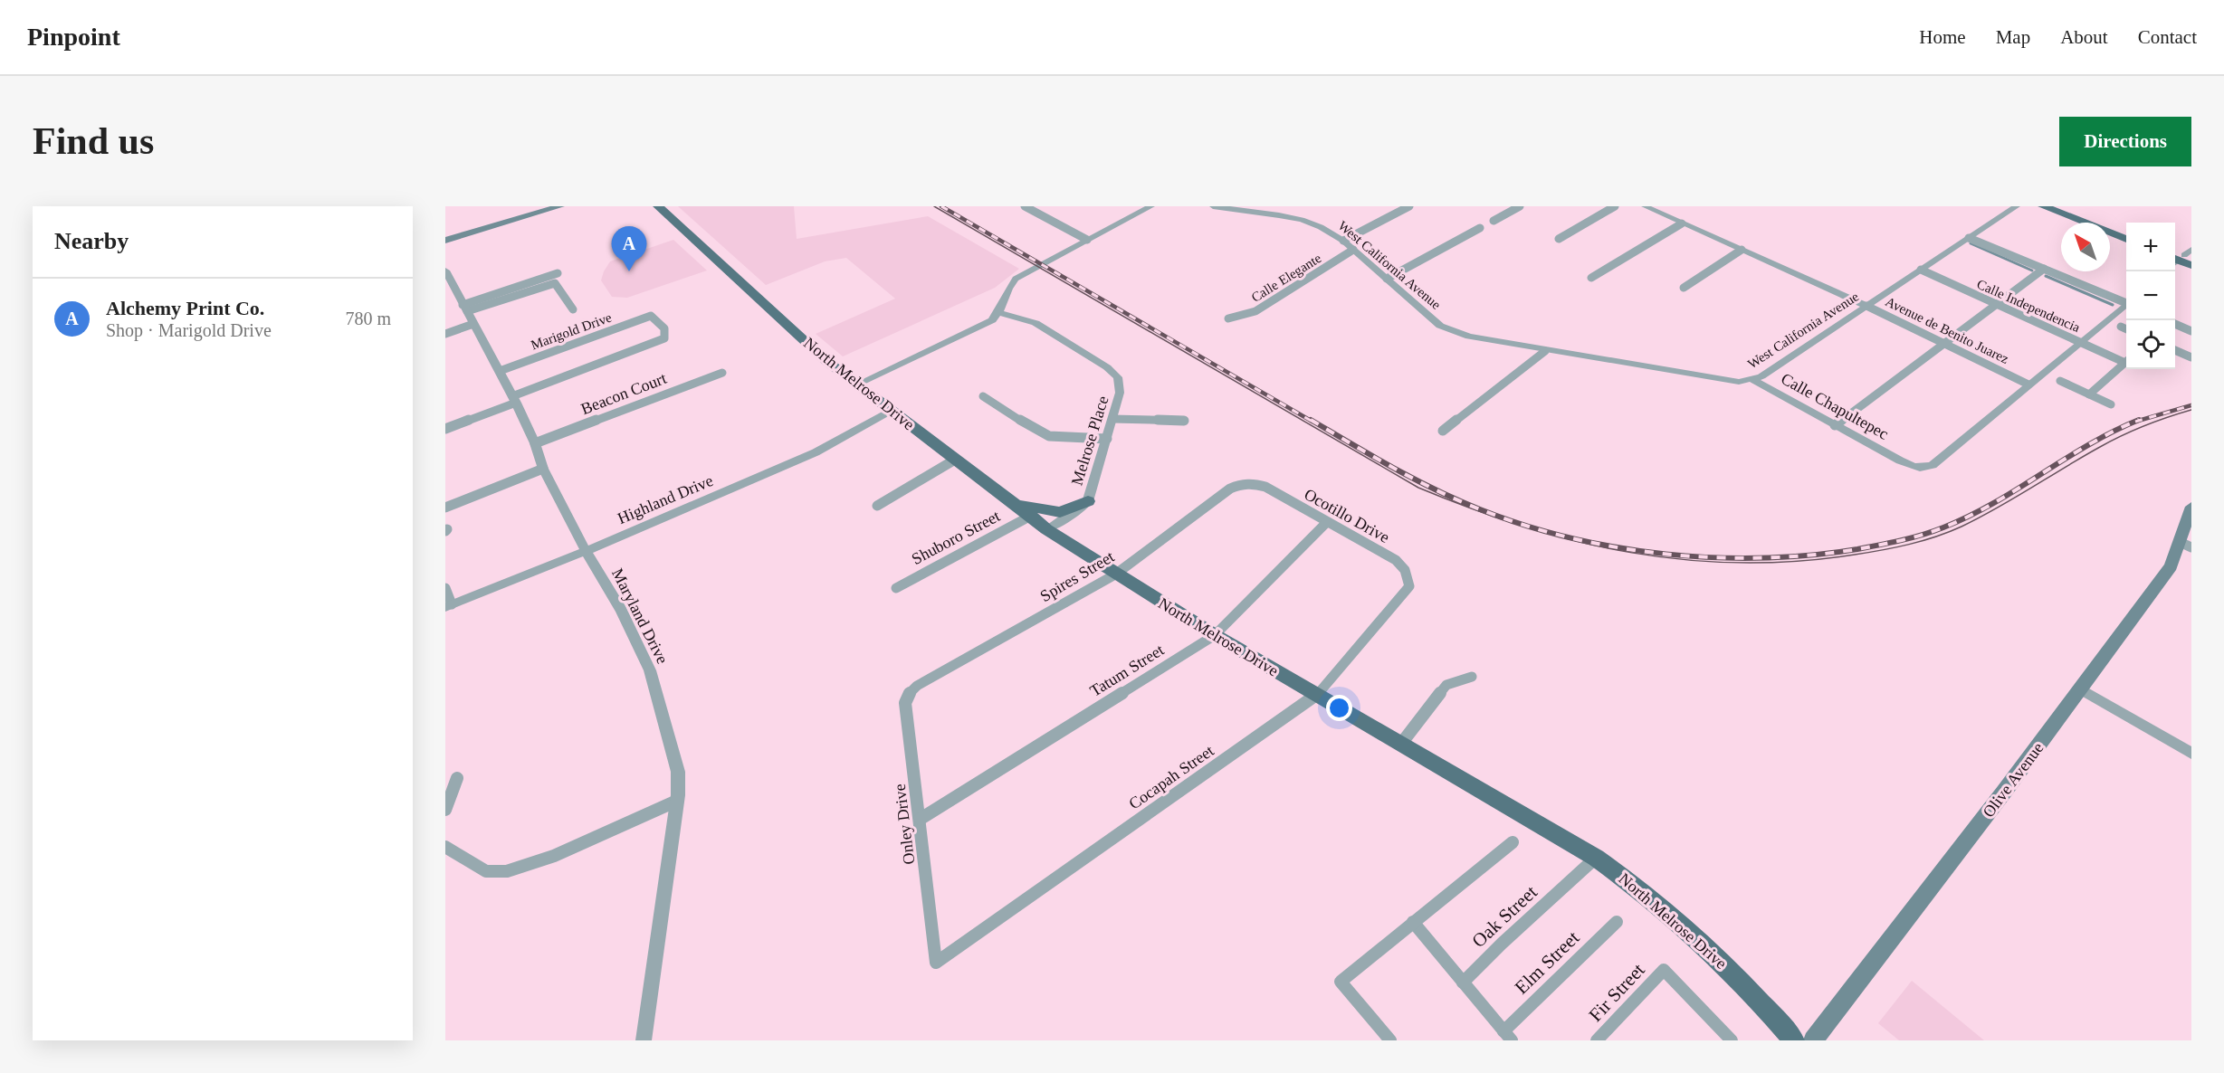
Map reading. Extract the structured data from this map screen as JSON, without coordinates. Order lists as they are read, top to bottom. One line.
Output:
{"streets":{"main road":["North Melrose Drive","Olive Avenue"],"street":["West California Avenue","Calle Elegante","Calle Independencia","Avenue de Benito Juarez","Marigold Drive","Beacon Court","Calle Chapultepec","Melrose Place","Highland Drive","Ocotillo Drive","Shuboro Street","Spires Street","Maryland Drive","Tatum Street","Cocapah Street","Onley Drive","Oak Street","Elm Street","Fir Street"]},"crossings":[["West California Avenue","Calle Elegante"],["West California Avenue","Calle Independencia"],["West California Avenue","Avenue de Benito Juarez"],["West California Avenue","Calle Chapultepec"],["Calle Independencia","Calle Chapultepec"],["Avenue de Benito Juarez","Calle Chapultepec"],["Marigold Drive","Maryland Drive"],["North Melrose Drive","Melrose Place"],["North Melrose Drive","Highland Drive"],["North Melrose Drive","Shuboro Street"],["North Melrose Drive","Spires Street"],["North Melrose Drive","Tatum Street"],["North Melrose Drive","Cocapah Street"],["North Melrose Drive","Oak Street"],["Beacon Court","Maryland Drive"],["Highland Drive","Maryland Drive"],["Ocotillo Drive","Spires Street"],["Ocotillo Drive","Tatum Street"],["Ocotillo Drive","Cocapah Street"],["Spires Street","Onley Drive"],["Tatum Street","Onley Drive"],["Cocapah Street","Onley Drive"]],"north":"top left","page":{"header":"Pinpoint","nav":["Home","Map","About","Contact"],"buttons":"Directions","title":"Find us","heading":"Nearby","map_buttons":["+","−"],"pins":"A","list":[{"mark":"A","name":"Alchemy Print Co.","note":"Shop · Marigold Drive","value":"780 m"}]}}
